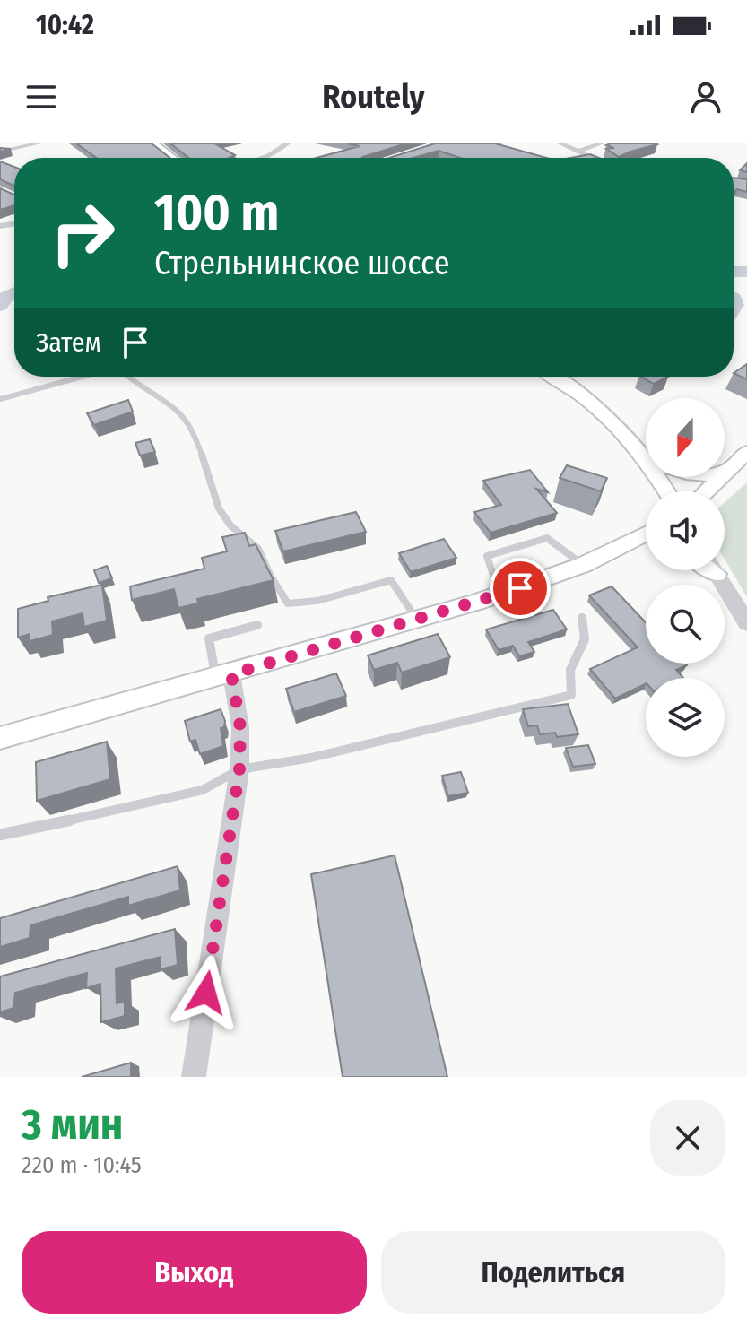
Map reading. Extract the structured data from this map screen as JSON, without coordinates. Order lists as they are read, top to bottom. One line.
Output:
{"north":"bottom","page":{"status":"10:42","header":"Routely","turn":["100 m","Стрельнинское шоссе"],"then":"Затем","heading":["3 мин","220 m · 10:45"],"buttons":["Выход","Поделиться"]}}
